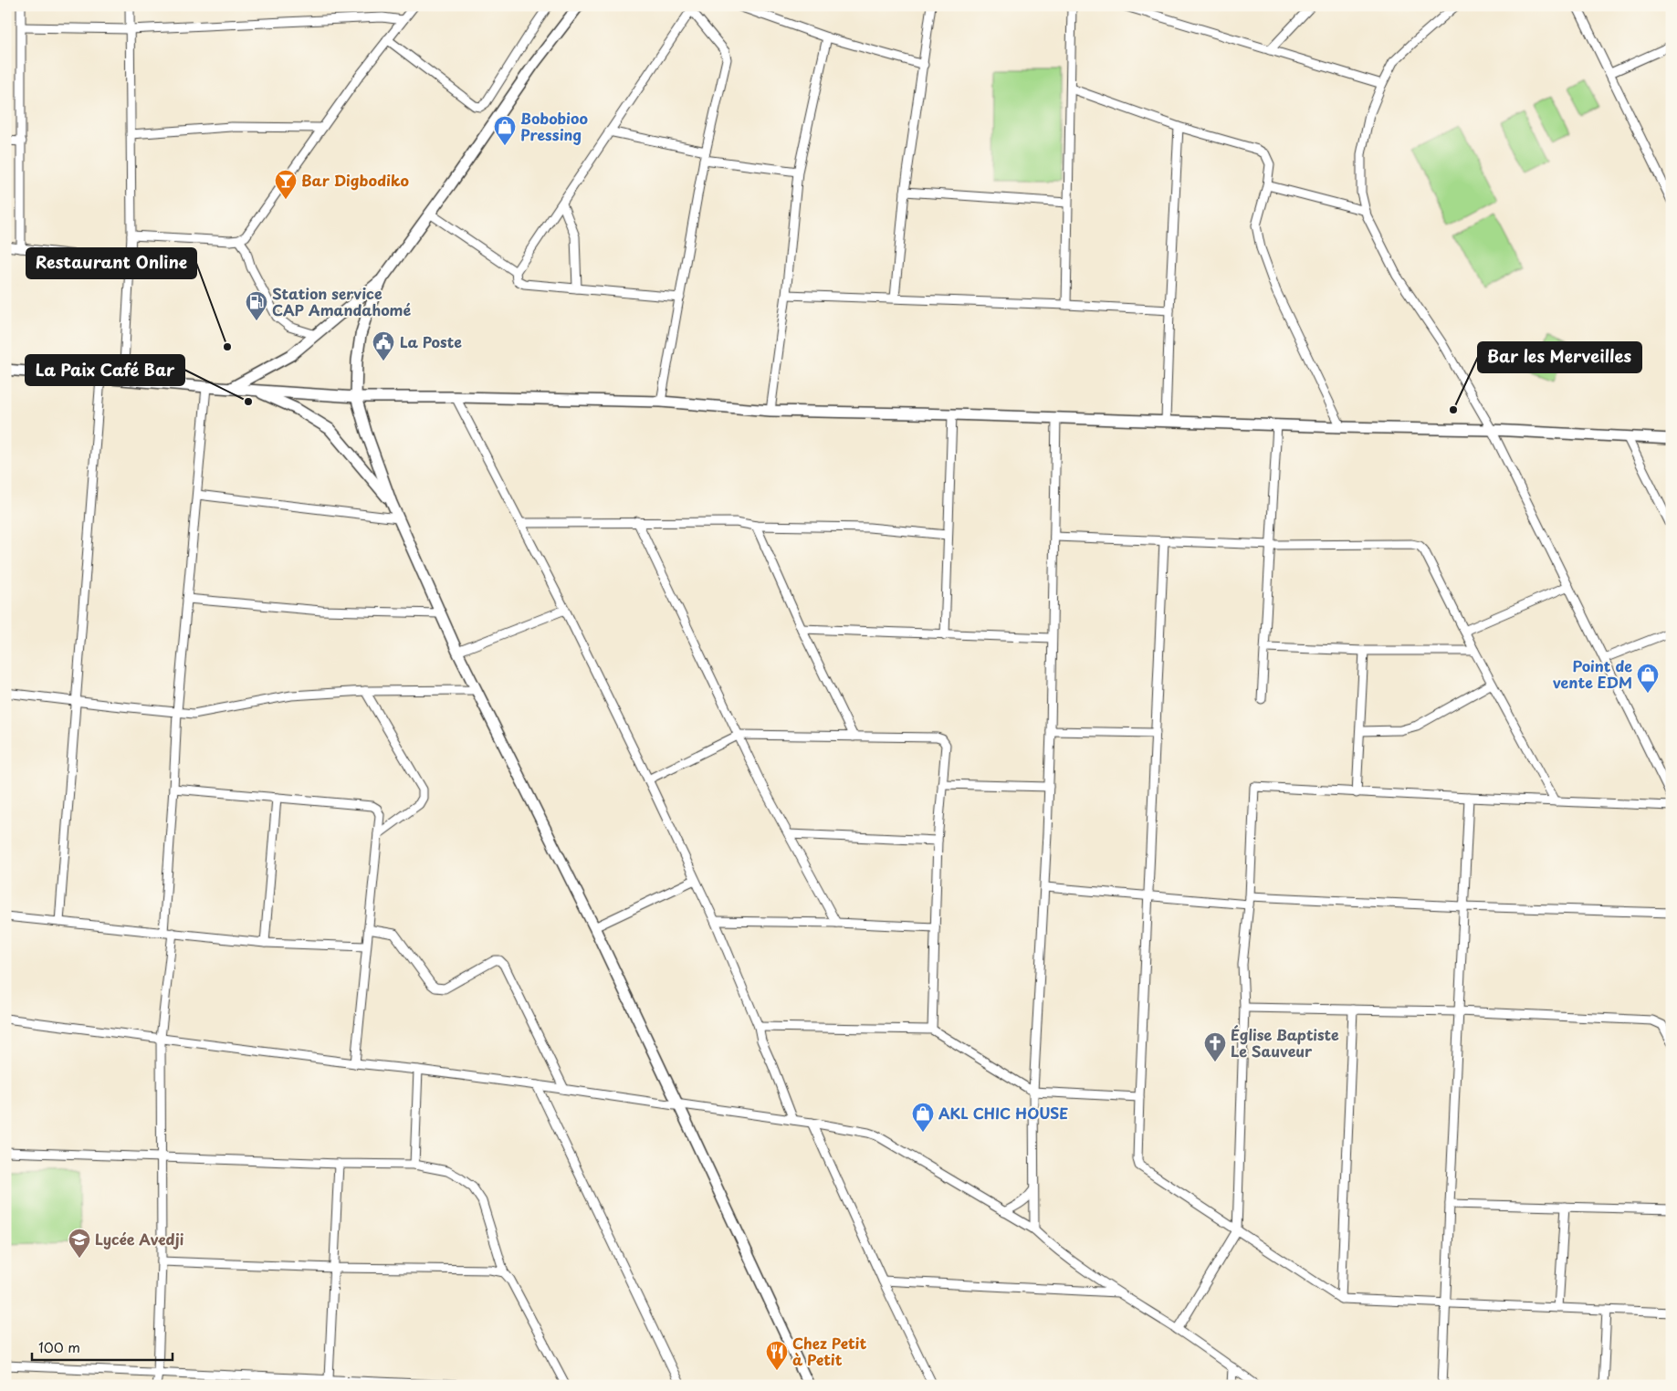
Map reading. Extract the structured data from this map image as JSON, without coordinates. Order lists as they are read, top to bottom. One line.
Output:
{"places":{"shop":["Bobobioo Pressing","Point de vente EDM","AKL CHIC HOUSE"],"bar":["Bar Digbodiko"],"fuel station":["Station service CAP Amandahomé"],"other":["Restaurant Online","La Paix Café Bar","Bar les Merveilles"],"public building":["La Poste"],"church":["Église Baptiste Le Sauveur"],"school or university":["Lycée Avedji"],"restaurant":["Chez Petit à Petit"]},"scale_bar":"100 m"}
